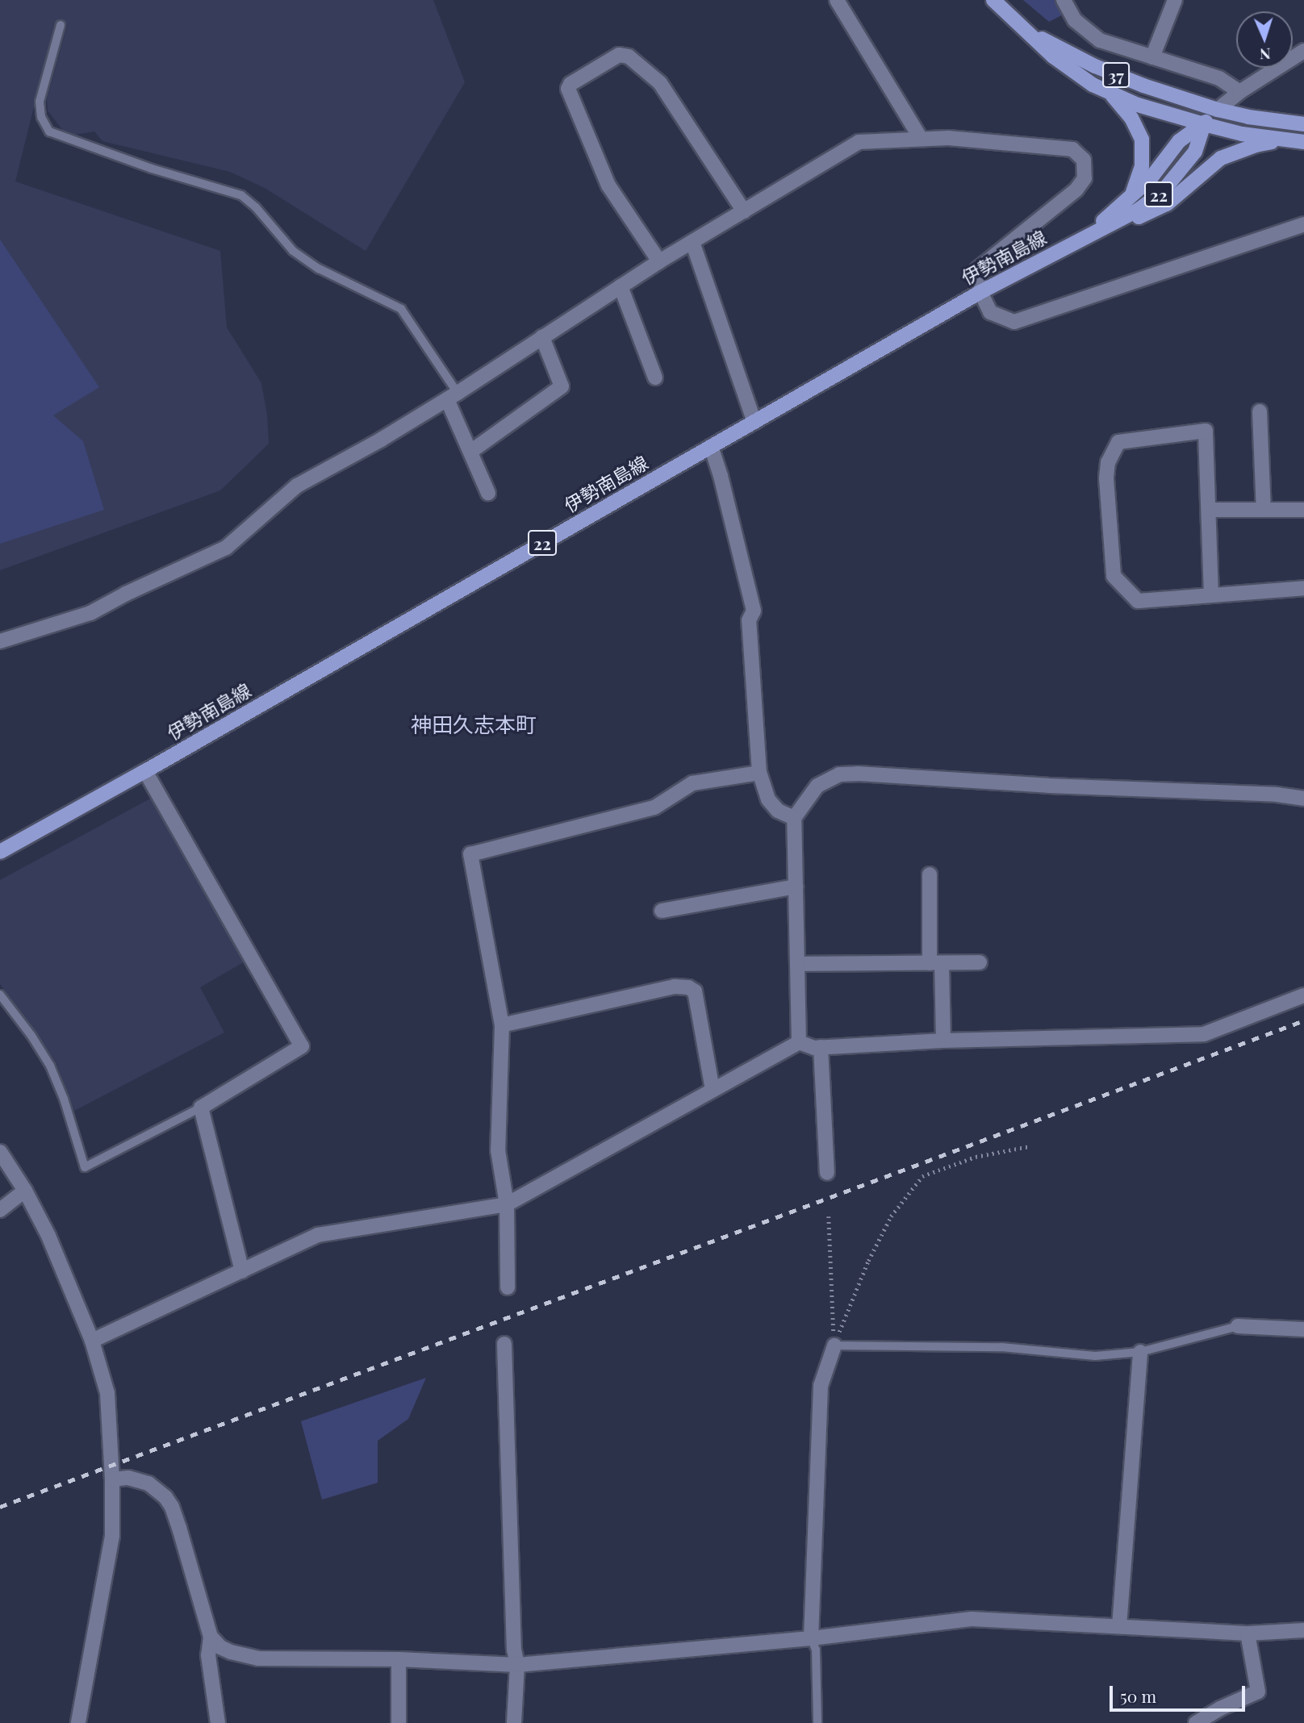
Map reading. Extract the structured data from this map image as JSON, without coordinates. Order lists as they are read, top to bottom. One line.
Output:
{"streets":{"main road":["37","22","伊勢南島線"]},"crossings":[["37","伊勢南島線"]],"districts":["神田久志本町"],"scale_bar":"50 m","north":"bottom"}
